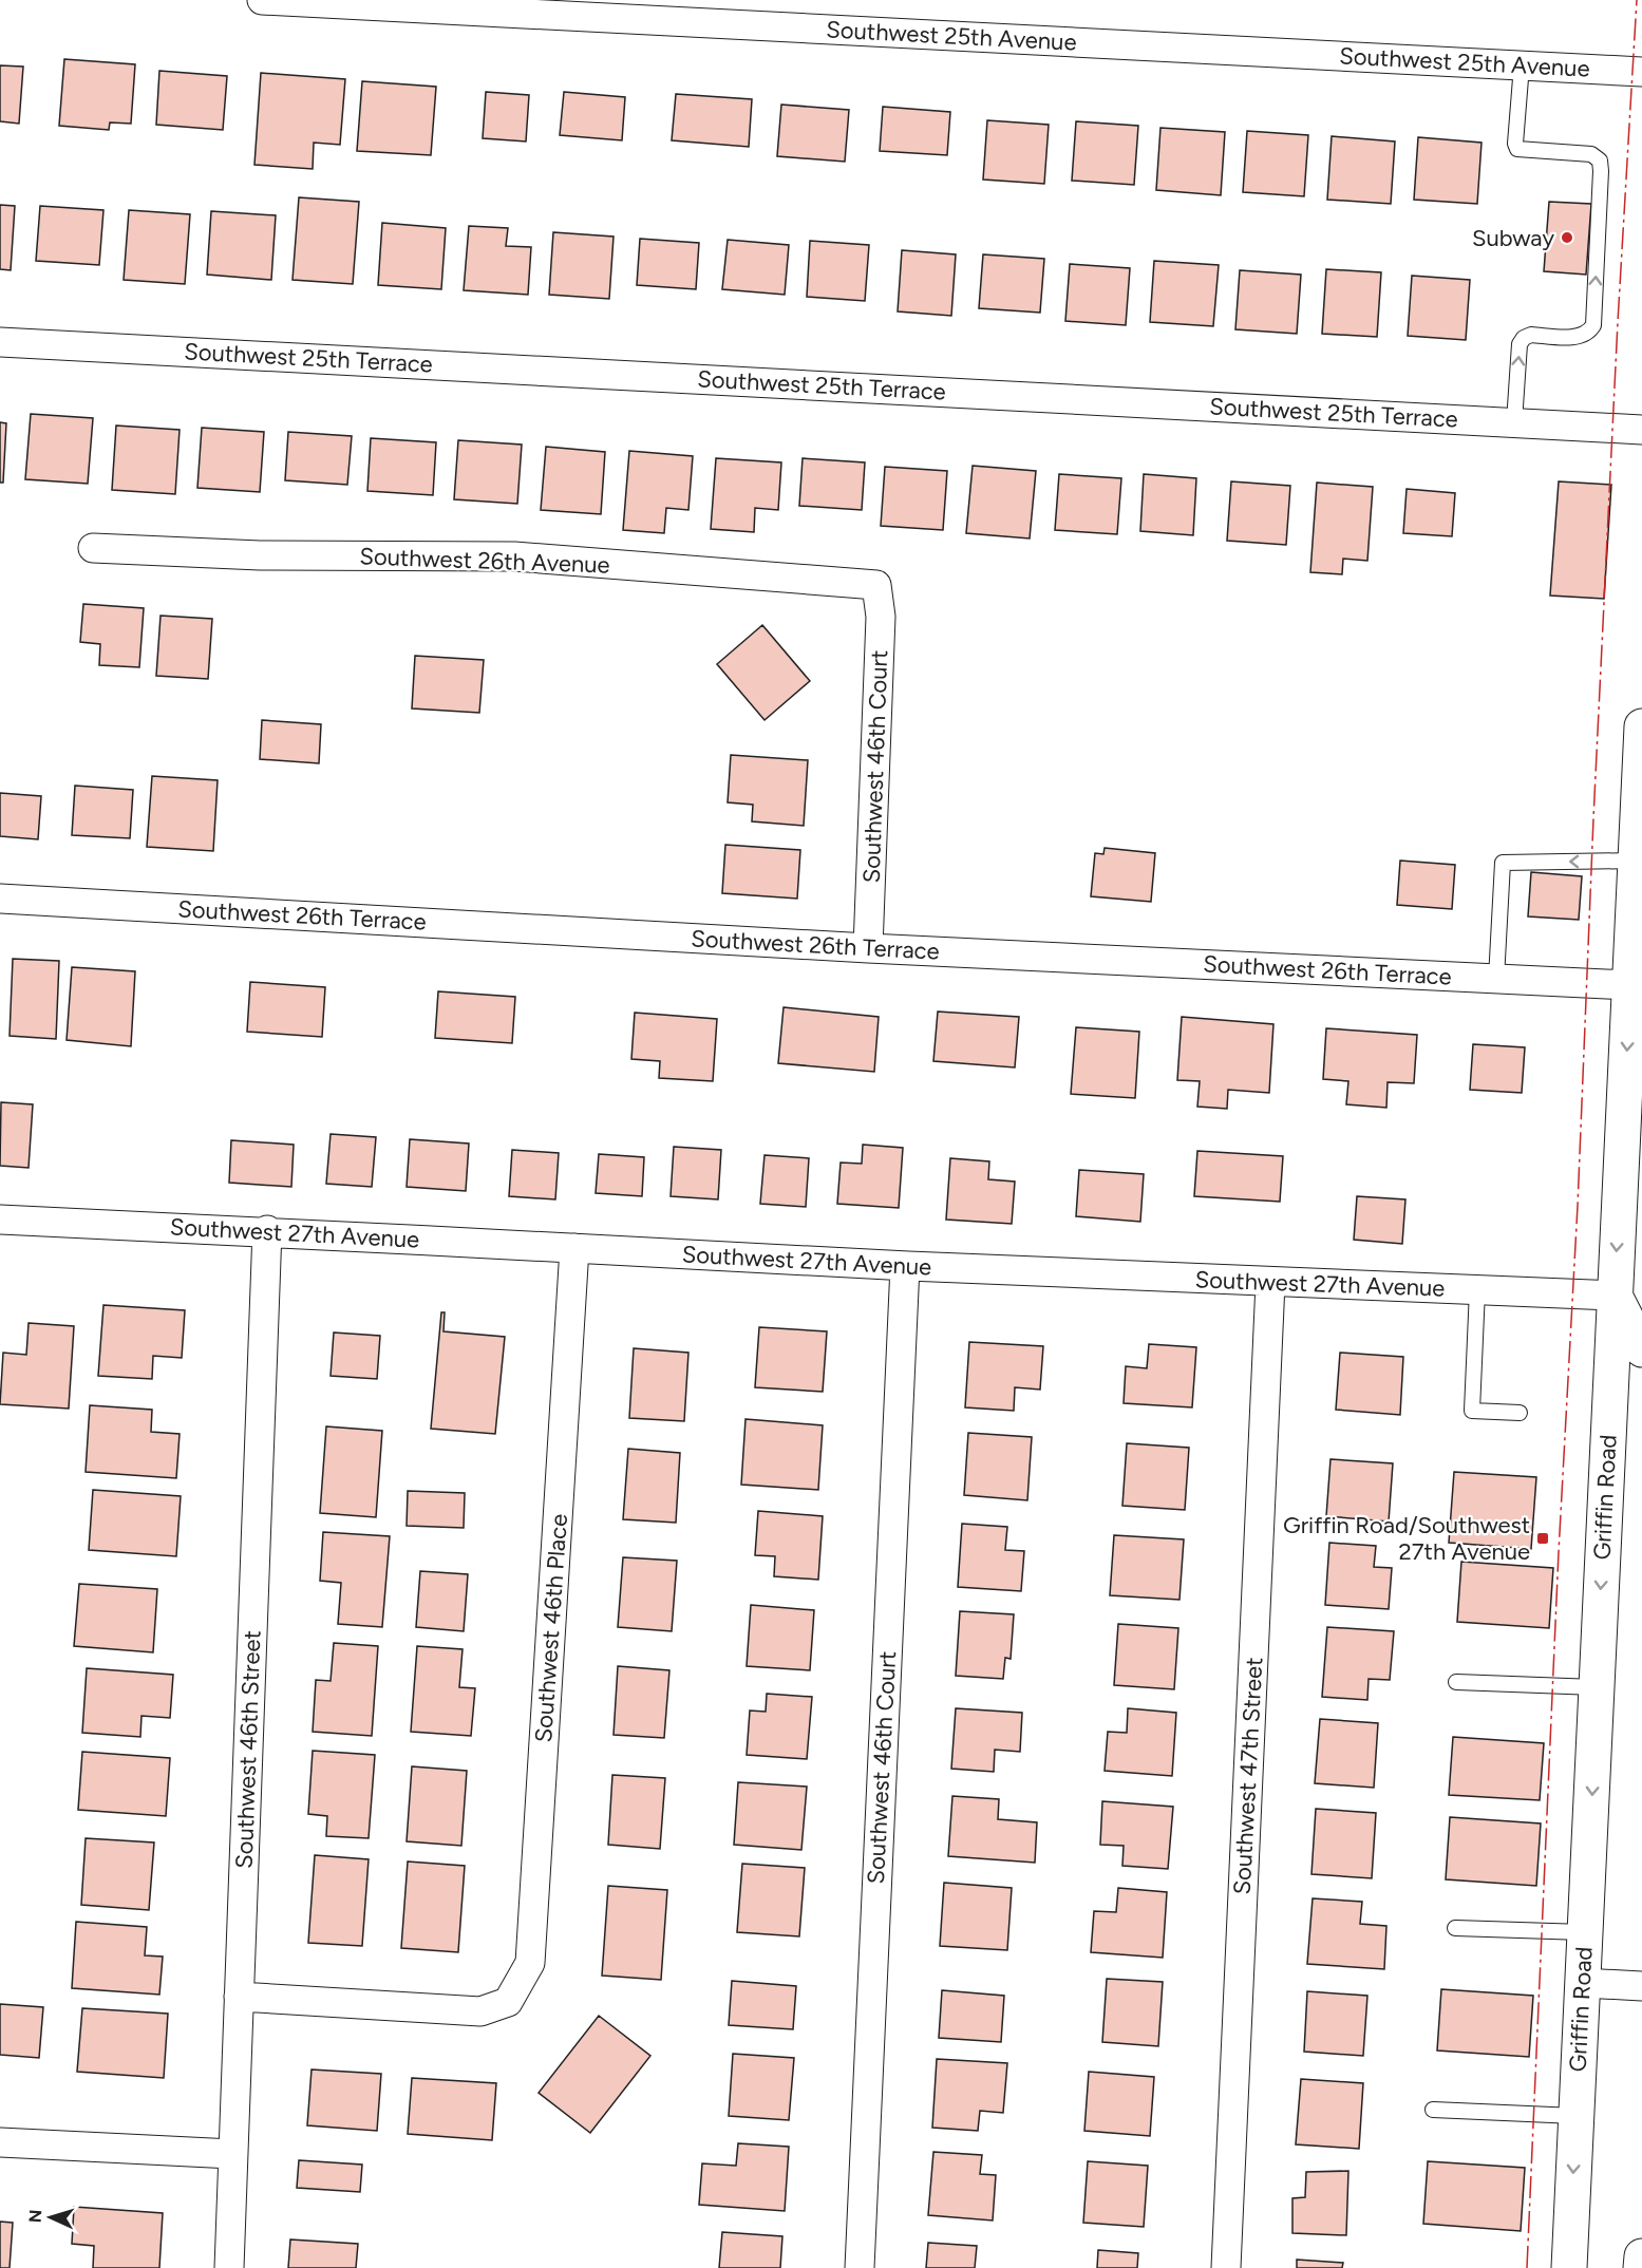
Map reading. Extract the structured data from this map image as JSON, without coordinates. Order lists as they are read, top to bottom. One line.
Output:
{"streets":{"main road":["Griffin Road"],"street":["Southwest 25th Avenue","Southwest 25th Terrace","Southwest 26th Avenue","Southwest 46th Court","Southwest 26th Terrace","Southwest 27th Avenue","Southwest 46th Place","Southwest 46th Street","Southwest 47th Street"]},"crossings":[["Southwest 26th Avenue","Southwest 46th Court"],["Southwest 46th Court","Southwest 26th Terrace"],["Southwest 46th Court","Southwest 27th Avenue"],["Southwest 26th Terrace","Griffin Road"],["Southwest 27th Avenue","Griffin Road"],["Southwest 27th Avenue","Southwest 46th Place"],["Southwest 27th Avenue","Southwest 46th Street"],["Southwest 27th Avenue","Southwest 47th Street"],["Southwest 46th Place","Southwest 46th Street"]],"one_way":["Griffin Road"],"places":{"other":["Subway"],"transit":["Griffin Road/Southwest 27th Avenue"]},"north":"left"}
